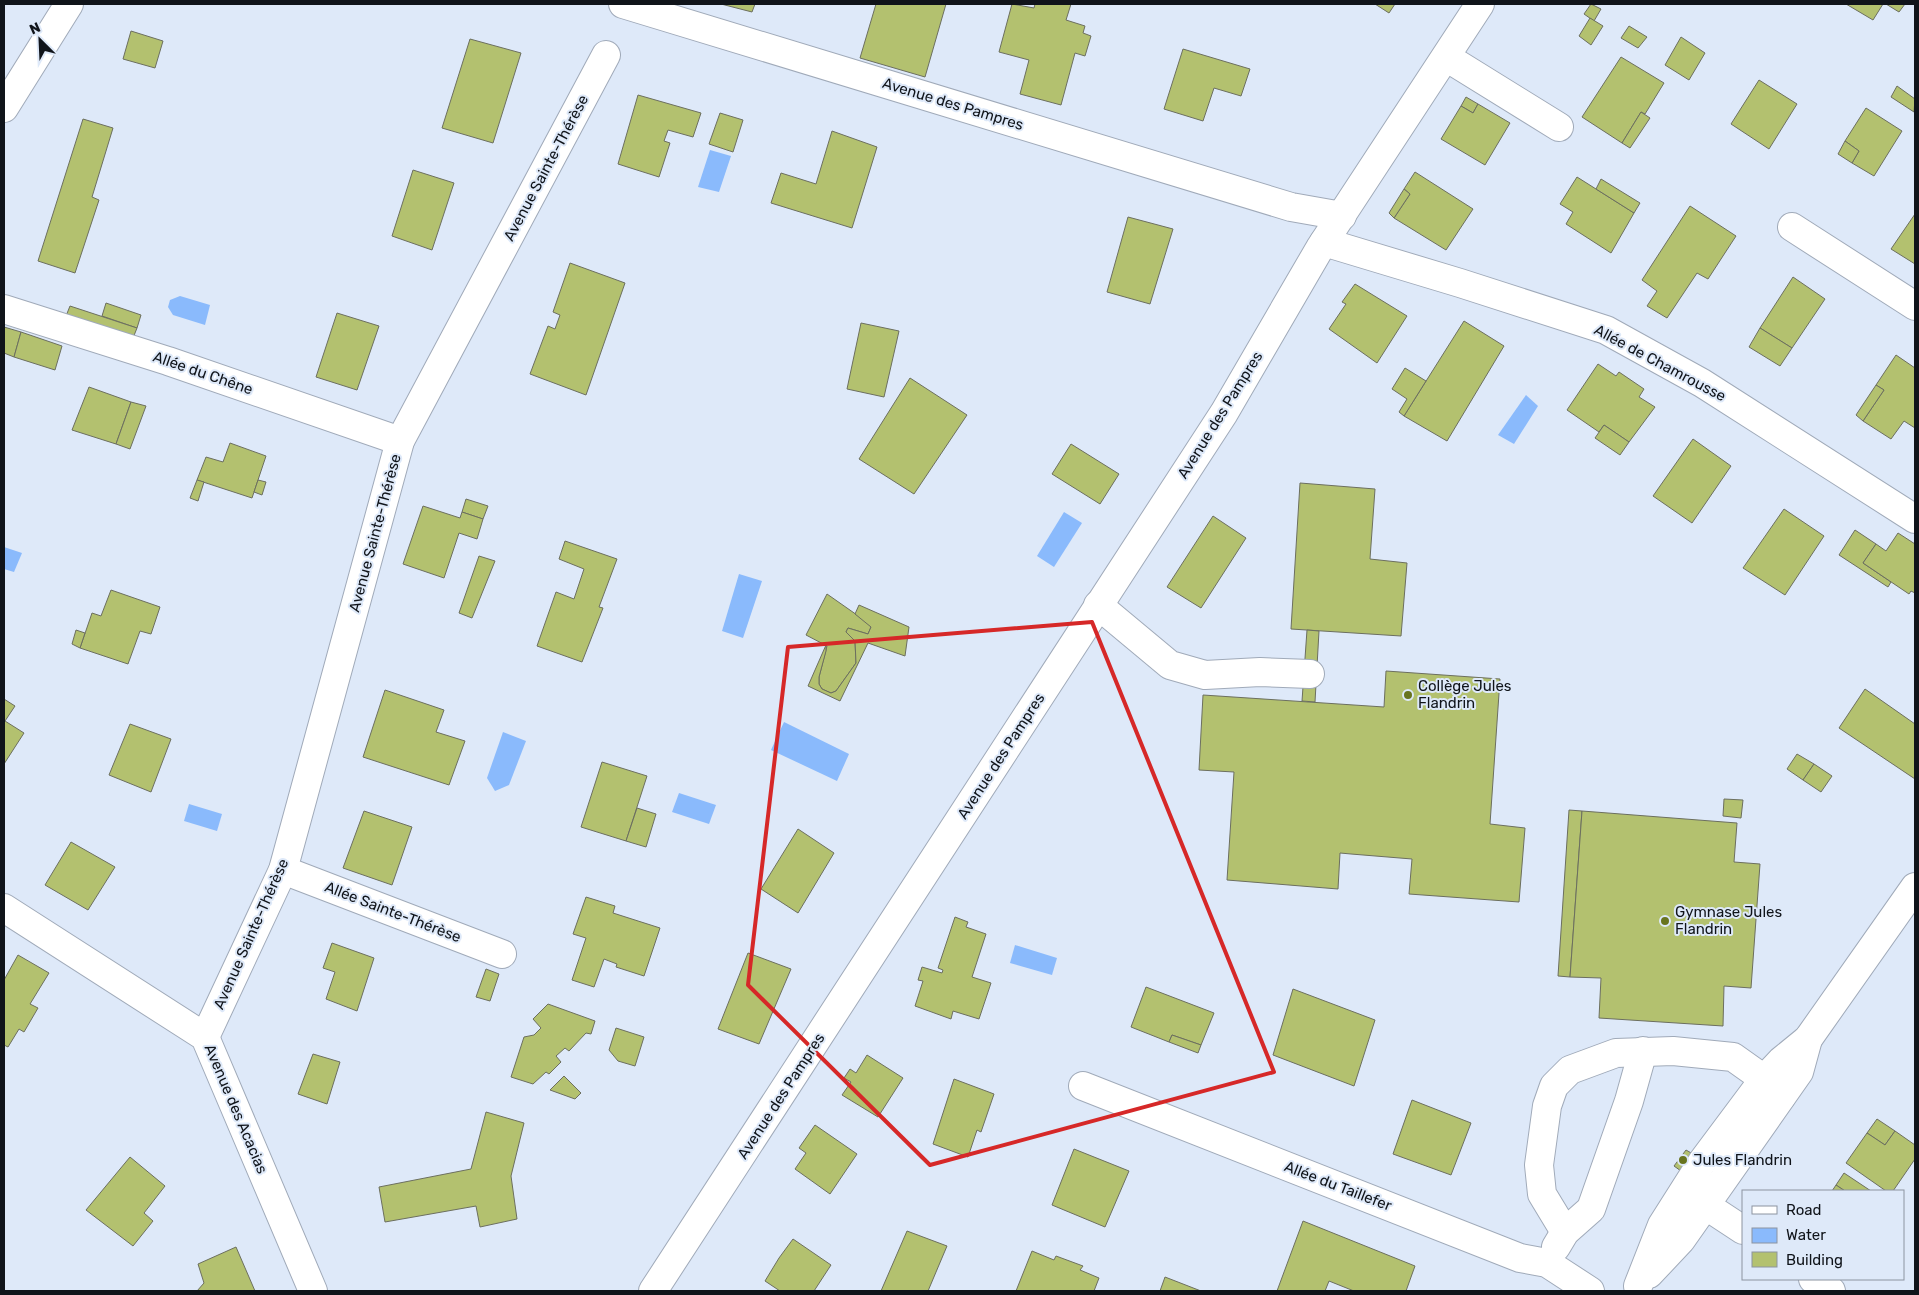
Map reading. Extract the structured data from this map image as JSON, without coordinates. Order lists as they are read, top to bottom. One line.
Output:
{"streets":{"street":["Avenue des Pampres","Avenue Sainte-Thérèse","Allée de Chamrousse","Allée du Chêne","Allée Sainte-Thérèse","Avenue des Acacias","Allée du Taillefer"]},"crossings":[["Avenue des Pampres","Allée de Chamrousse"],["Avenue Sainte-Thérèse","Allée du Chêne"],["Avenue Sainte-Thérèse","Allée Sainte-Thérèse"],["Avenue Sainte-Thérèse","Avenue des Acacias"]],"places":["Collège Jules Flandrin","Gymnase Jules Flandrin","Jules Flandrin"],"legend":["Road","Water","Building"],"north":"top left"}
